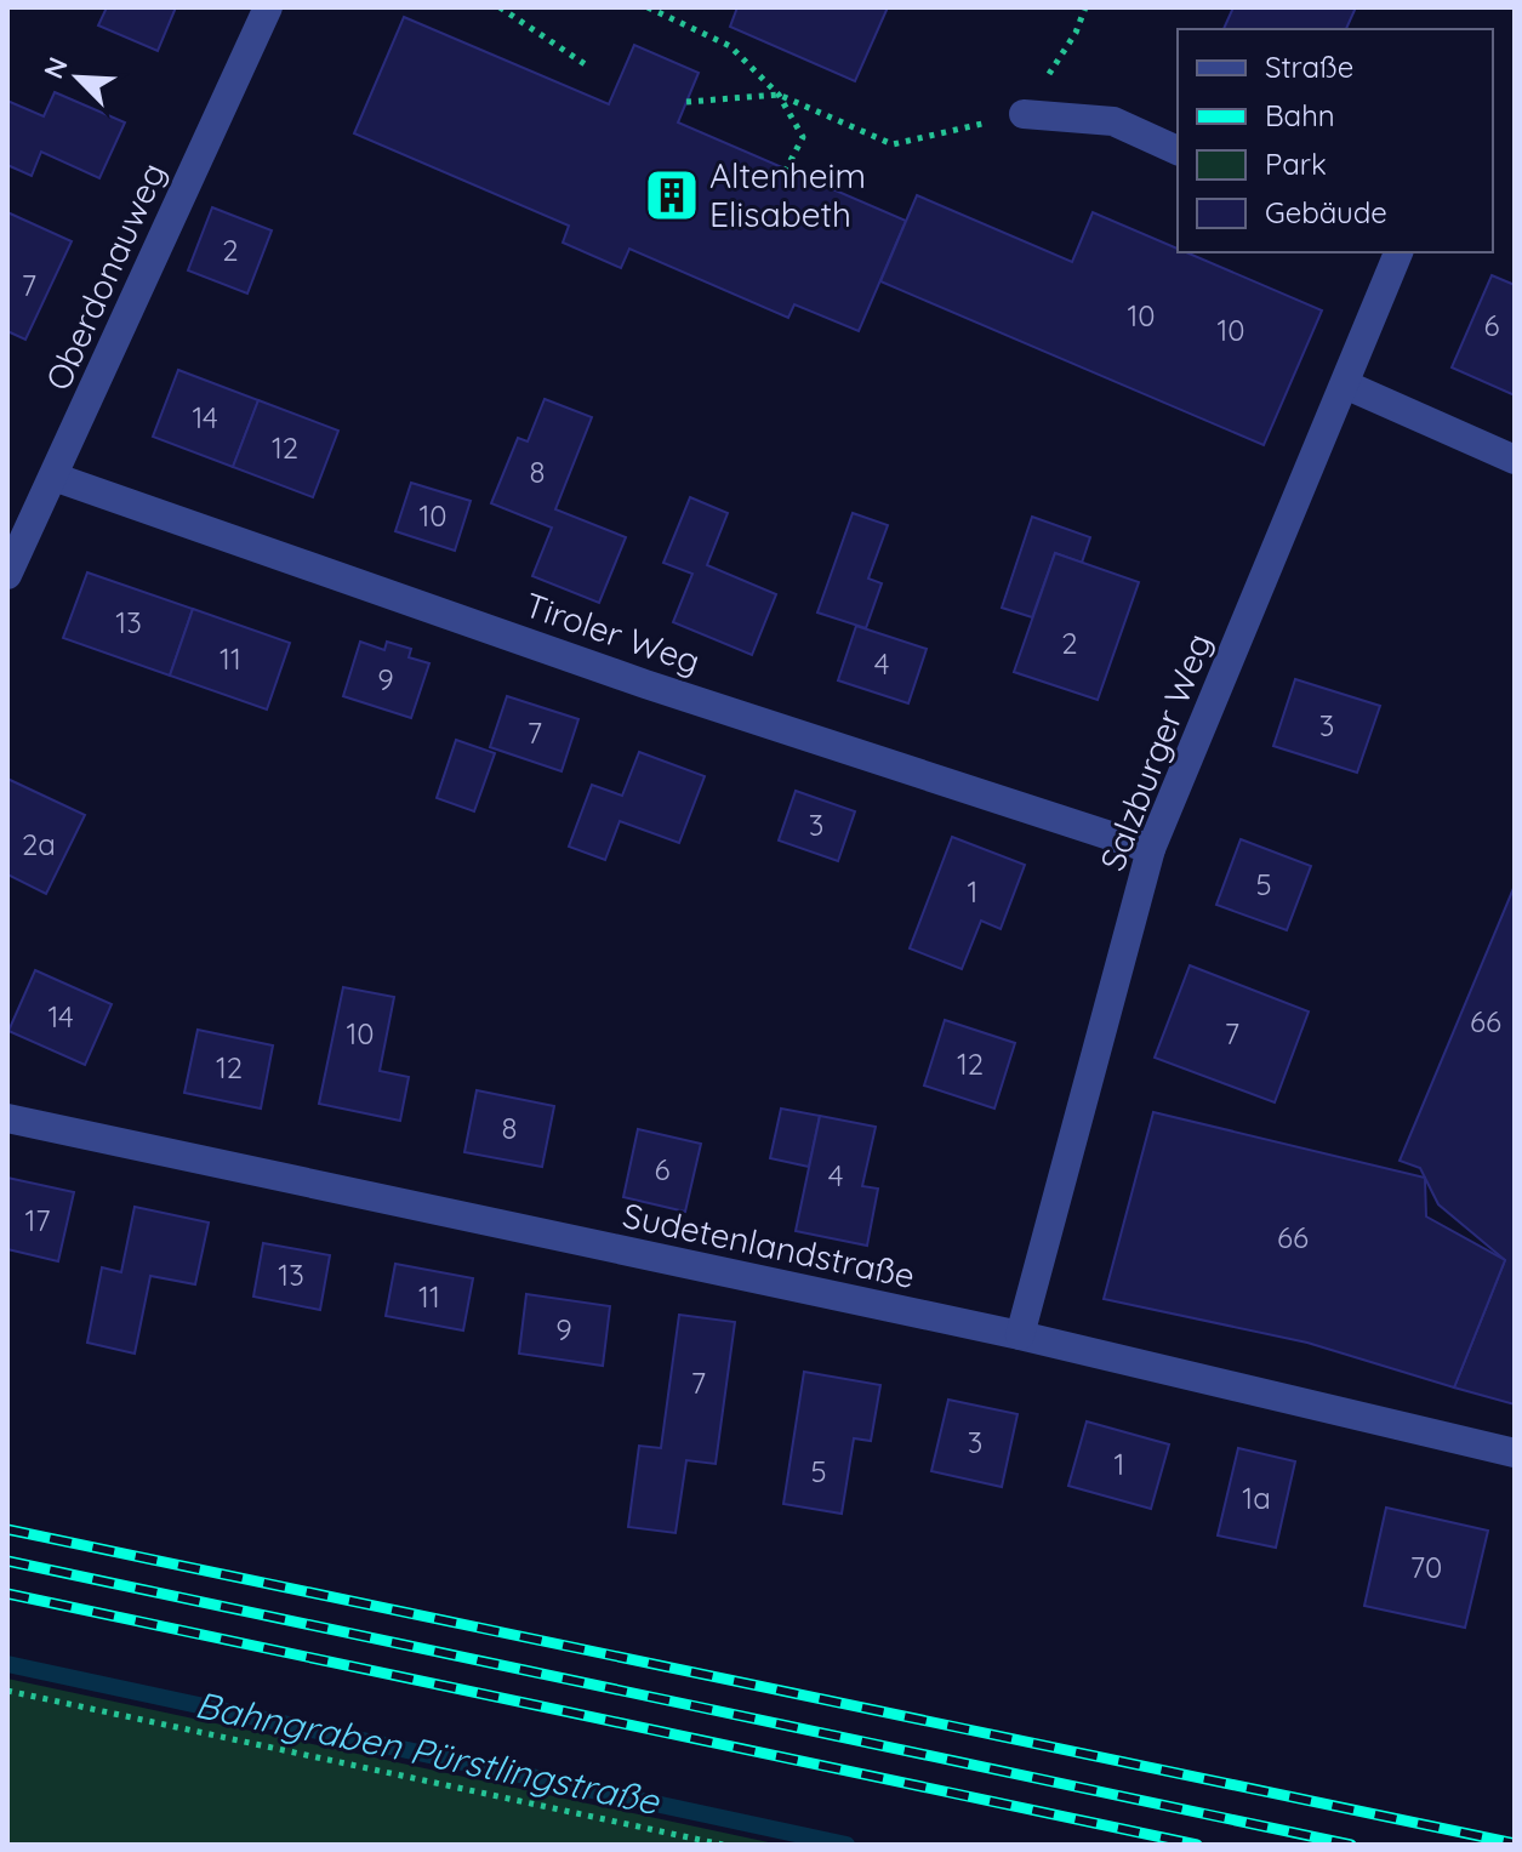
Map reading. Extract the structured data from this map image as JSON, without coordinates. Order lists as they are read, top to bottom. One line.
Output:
{"streets":{"street":["Oberdonauweg","Tiroler Weg","Salzburger Weg","Sudetenlandstraße"]},"crossings":[["Oberdonauweg","Tiroler Weg"],["Tiroler Weg","Salzburger Weg"],["Salzburger Weg","Sudetenlandstraße"]],"water":["Bahngraben Pürstlingstraße"],"places":{"building":["Altenheim Elisabeth"]},"house_numbers":["2","7","10","6","10","14","12","8","10","13","2","11","4","9","3","7","3","2a","5","1","14","66","10","7","12","12","8","6","4","17","66","13","11","9","7","3","1","5","1a","70"],"legend":["Straße","Bahn","Park","Gebäude"],"north":"top left"}
